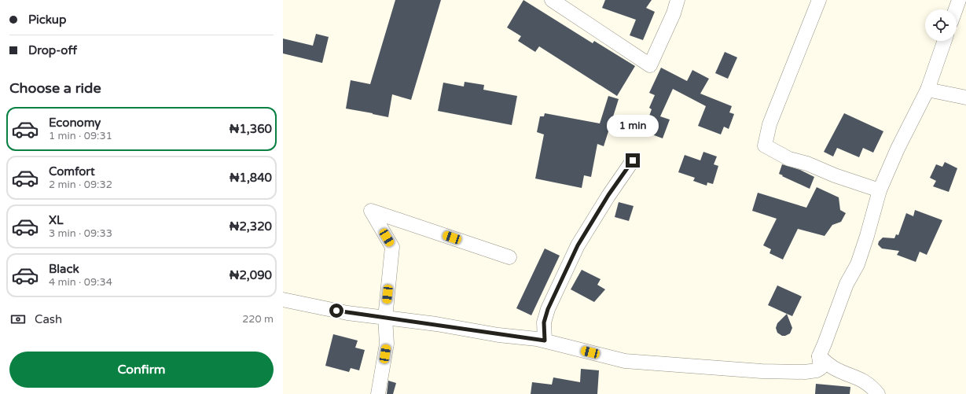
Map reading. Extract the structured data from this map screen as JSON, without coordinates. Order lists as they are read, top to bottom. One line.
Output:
{"page":{"banner":["Pickup","Drop-off"],"heading":"Choose a ride","list":[{"name":"Economy","note":"1 min · 09:31","value":"₦1,360"},{"name":"Comfort","note":"2 min · 09:32","value":"₦1,840"},{"name":"XL","note":"3 min · 09:33","value":"₦2,320"},{"name":"Black","note":"4 min · 09:34","value":"₦2,090"}],"bubble":"1 min","pay":["Cash","220 m"],"buttons":"Confirm"}}
